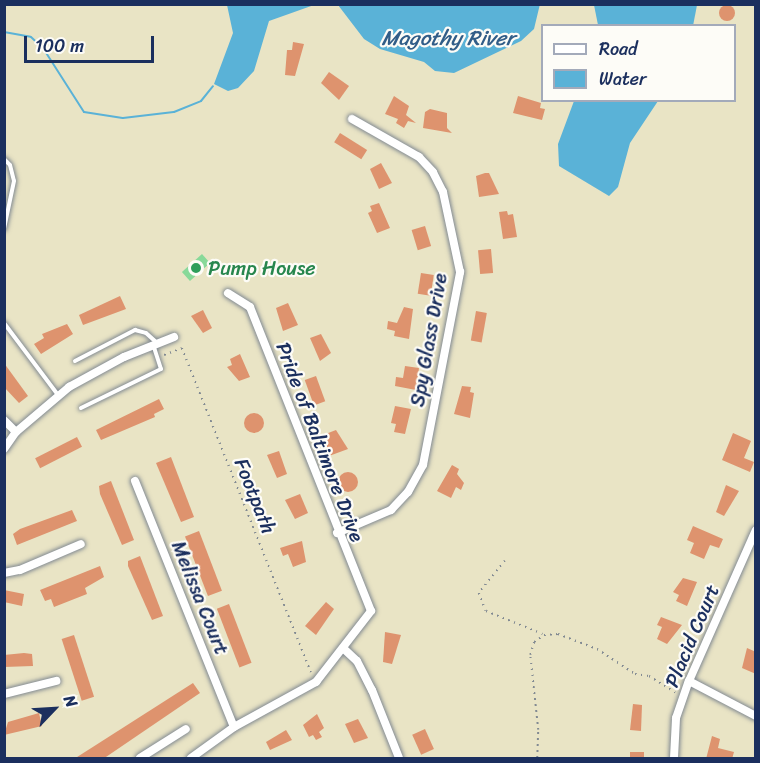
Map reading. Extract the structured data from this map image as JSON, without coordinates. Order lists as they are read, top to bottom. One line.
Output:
{"streets":{"street":["Spy Glass Drive","Pride of Baltimore Drive","Melissa Court","Placid Court"],"path":["Footpath"]},"crossings":[["Spy Glass Drive","Pride of Baltimore Drive"]],"water":["Magothy River"],"places":["Pump House"],"legend":["Road","Water"],"scale_bar":"100 m","north":"top right"}
